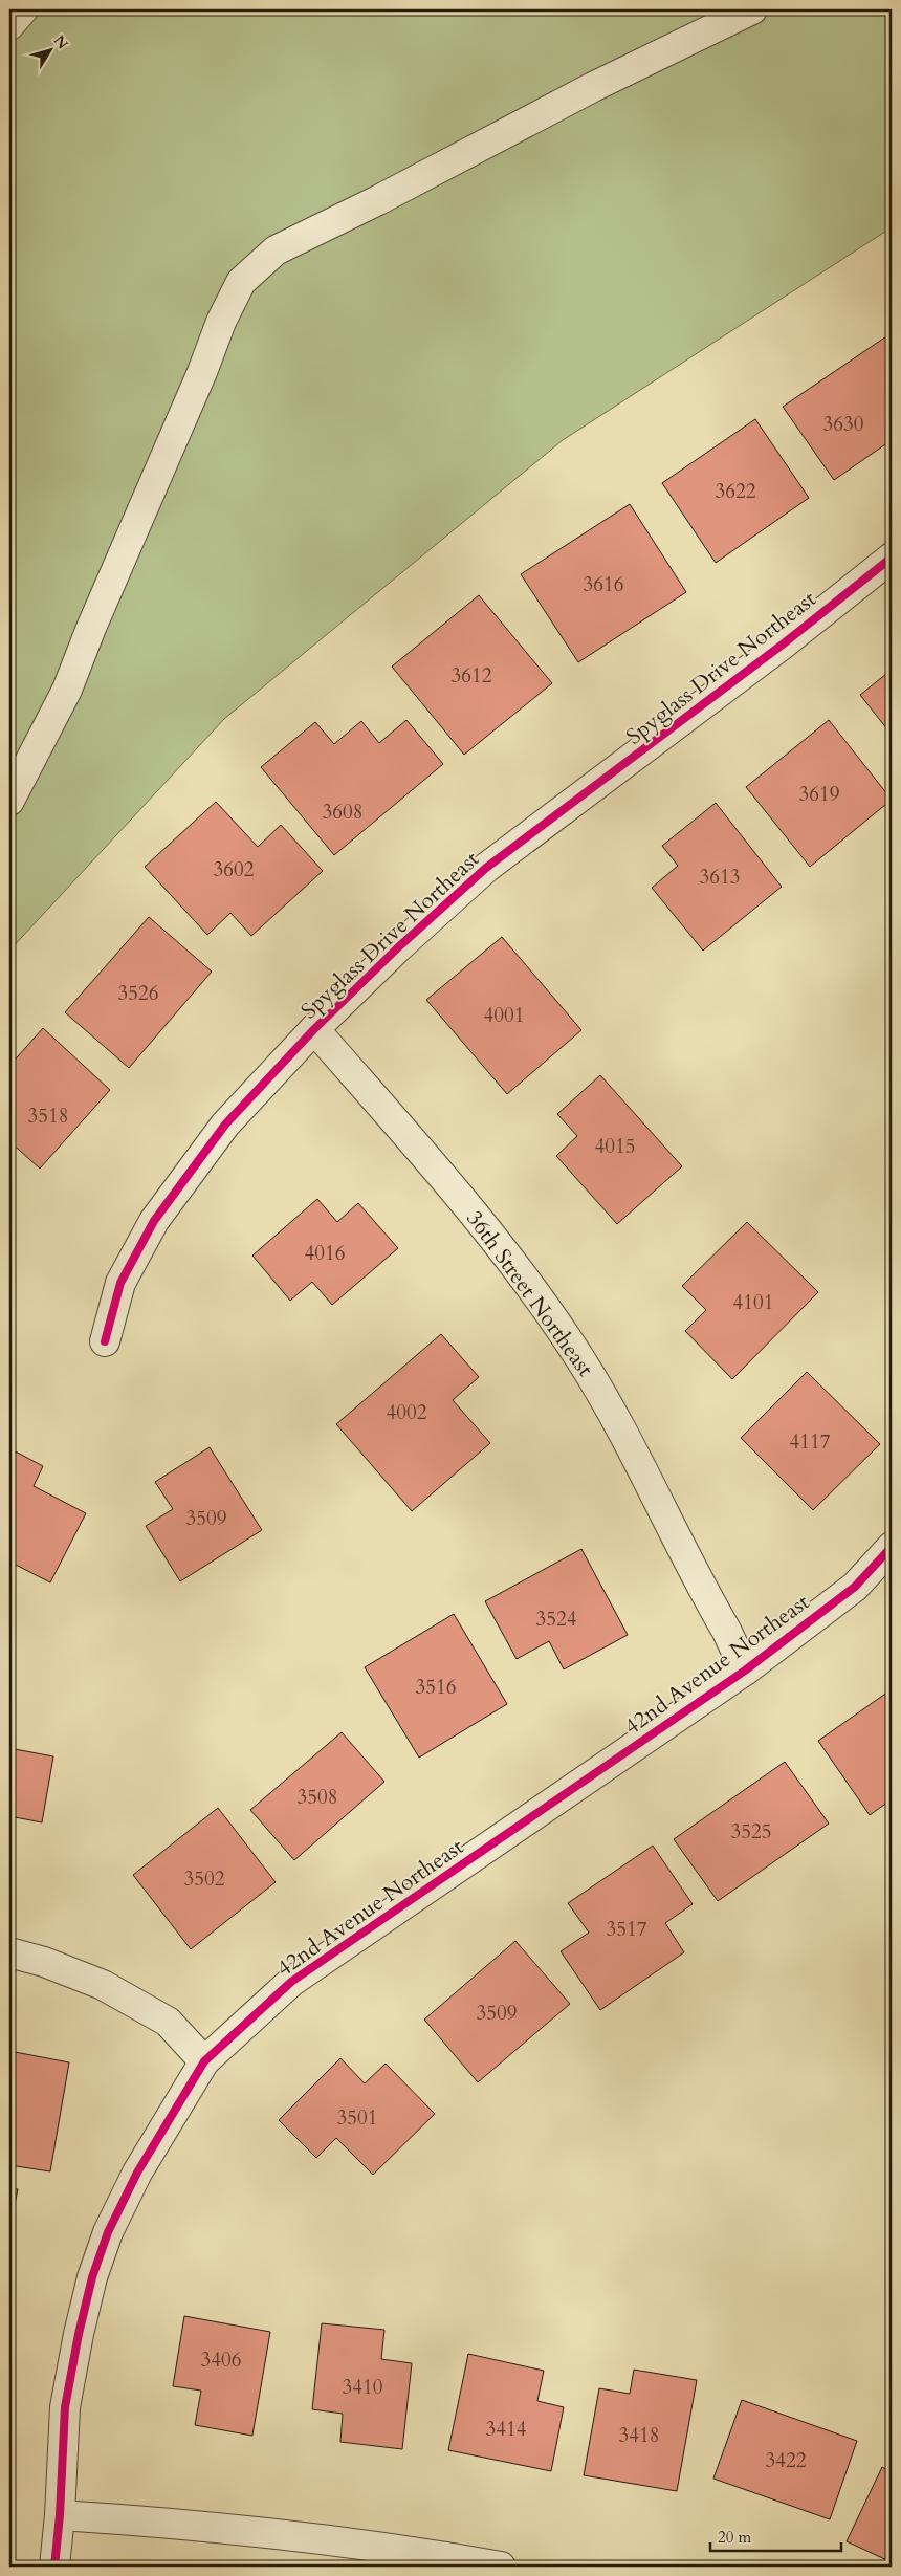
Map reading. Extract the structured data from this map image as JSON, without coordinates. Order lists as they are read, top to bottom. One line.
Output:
{"streets":{"street":["Spyglass Drive Northeast","36th Street Northeast","42nd Avenue Northeast"]},"crossings":[["Spyglass Drive Northeast","36th Street Northeast"],["36th Street Northeast","42nd Avenue Northeast"]],"house_numbers":["3630","3622","3616","3612","3619","3608","3602","3613","3526","4001","3518","4015","4016","4101","4002","4117","3509","3524","3516","3508","3525","3502","3517","3509","3501","3406","3410","3414","3418","3422"],"scale_bar":"20 m","north":"top right"}
